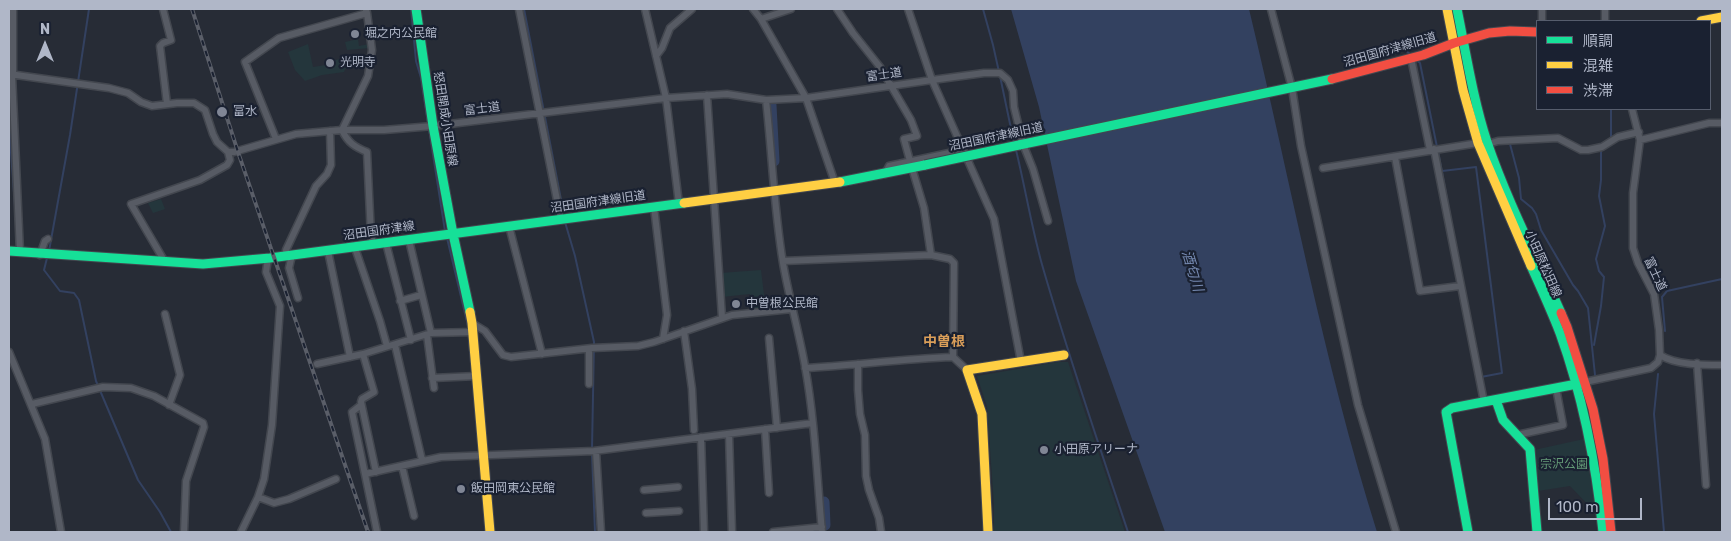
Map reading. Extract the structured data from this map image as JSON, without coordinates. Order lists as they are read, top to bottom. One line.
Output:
{"streets":{"main road":["沼田国府津線旧道","怒田開成小田原線","沼田国府津線","小田原松田線"],"street":["富士道"]},"crossings":[["沼田国府津線旧道","富士道"],["沼田国府津線旧道","怒田開成小田原線"],["沼田国府津線旧道","沼田国府津線"],["沼田国府津線旧道","小田原松田線"],["富士道","怒田開成小田原線"],["怒田開成小田原線","沼田国府津線"]],"districts":["中曽根"],"water":["酒匂川"],"parks":["宗沢公園"],"places":["堀之内公民館","光明寺","富水","中曽根公民館","小田原アリーナ","飯田岡東公民館"],"legend":["順調","混雑","渋滞"],"scale_bar":"100 m","north":"top"}
